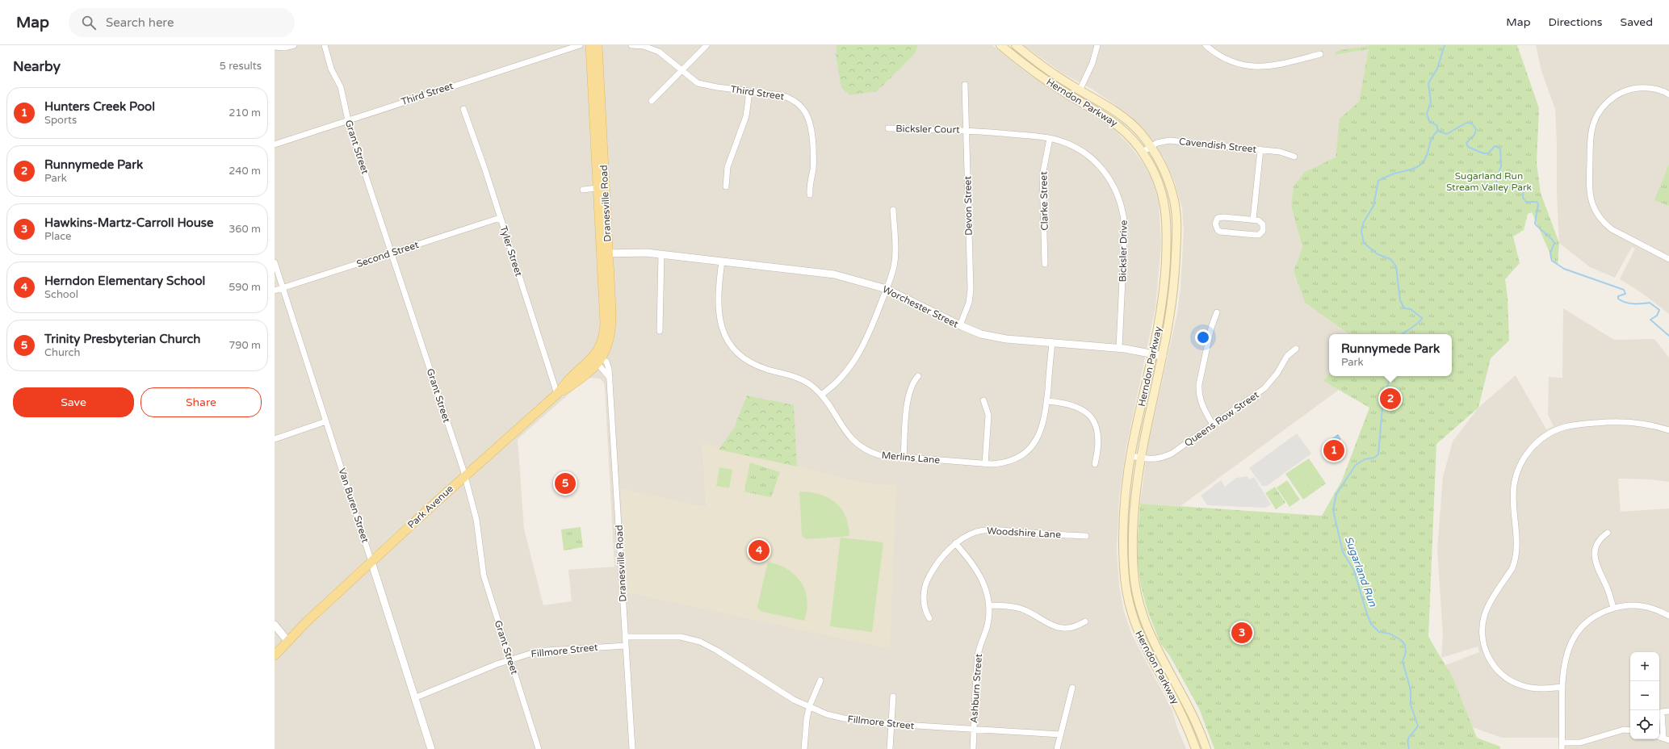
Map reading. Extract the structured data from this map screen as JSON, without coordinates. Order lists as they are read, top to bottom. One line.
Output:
{"streets":{"main road":["Herndon Parkway","Dranesville Road","Park Avenue"],"street":["Third Street","Bicksler Court","Cavendish Street","Grant Street","Clarke Street","Devon Street","Tyler Street","Bicksler Drive","Second Street","Worchester Street","Queens Row Street","Merlins Lane","Van Buren Street","Woodshire Lane","Fillmore Street","Ashburn Street"]},"crossings":[["Third Street","Grant Street"],["Herndon Parkway","Cavendish Street"],["Herndon Parkway","Worchester Street"],["Herndon Parkway","Queens Row Street"],["Bicksler Court","Devon Street"],["Bicksler Court","Bicksler Drive"],["Grant Street","Second Street"],["Grant Street","Park Avenue"],["Grant Street","Fillmore Street"],["Clarke Street","Bicksler Drive"],["Dranesville Road","Worchester Street"],["Dranesville Road","Park Avenue"],["Dranesville Road","Fillmore Street"],["Devon Street","Bicksler Drive"],["Devon Street","Worchester Street"],["Tyler Street","Second Street"],["Tyler Street","Park Avenue"],["Bicksler Drive","Worchester Street"],["Second Street","Van Buren Street"],["Worchester Street","Merlins Lane"],["Van Buren Street","Park Avenue"],["Van Buren Street","Fillmore Street"],["Woodshire Lane","Ashburn Street"],["Fillmore Street","Ashburn Street"]],"water":["Sugarland Run"],"parks":["Sugarland Run Stream Valley Park"],"page":{"header":"Map","search":"Search here","nav":["Map","Directions","Saved"],"heading":["Nearby","5 results"],"list":[{"mark":"1","name":"Hunters Creek Pool","note":"Sports","value":"210 m"},{"mark":"2","name":"Runnymede Park","note":"Park","value":"240 m"},{"mark":"3","name":"Hawkins-Martz-Carroll House","note":"Place","value":"360 m"},{"mark":"4","name":"Herndon Elementary School","note":"School","value":"590 m"},{"mark":"5","name":"Trinity Presbyterian Church","note":"Church","value":"790 m"}],"popup":["Runnymede Park","Park"],"buttons":["Save","Share"],"pins":["2","1","5","4","3"],"map_buttons":["+","−"]}}
